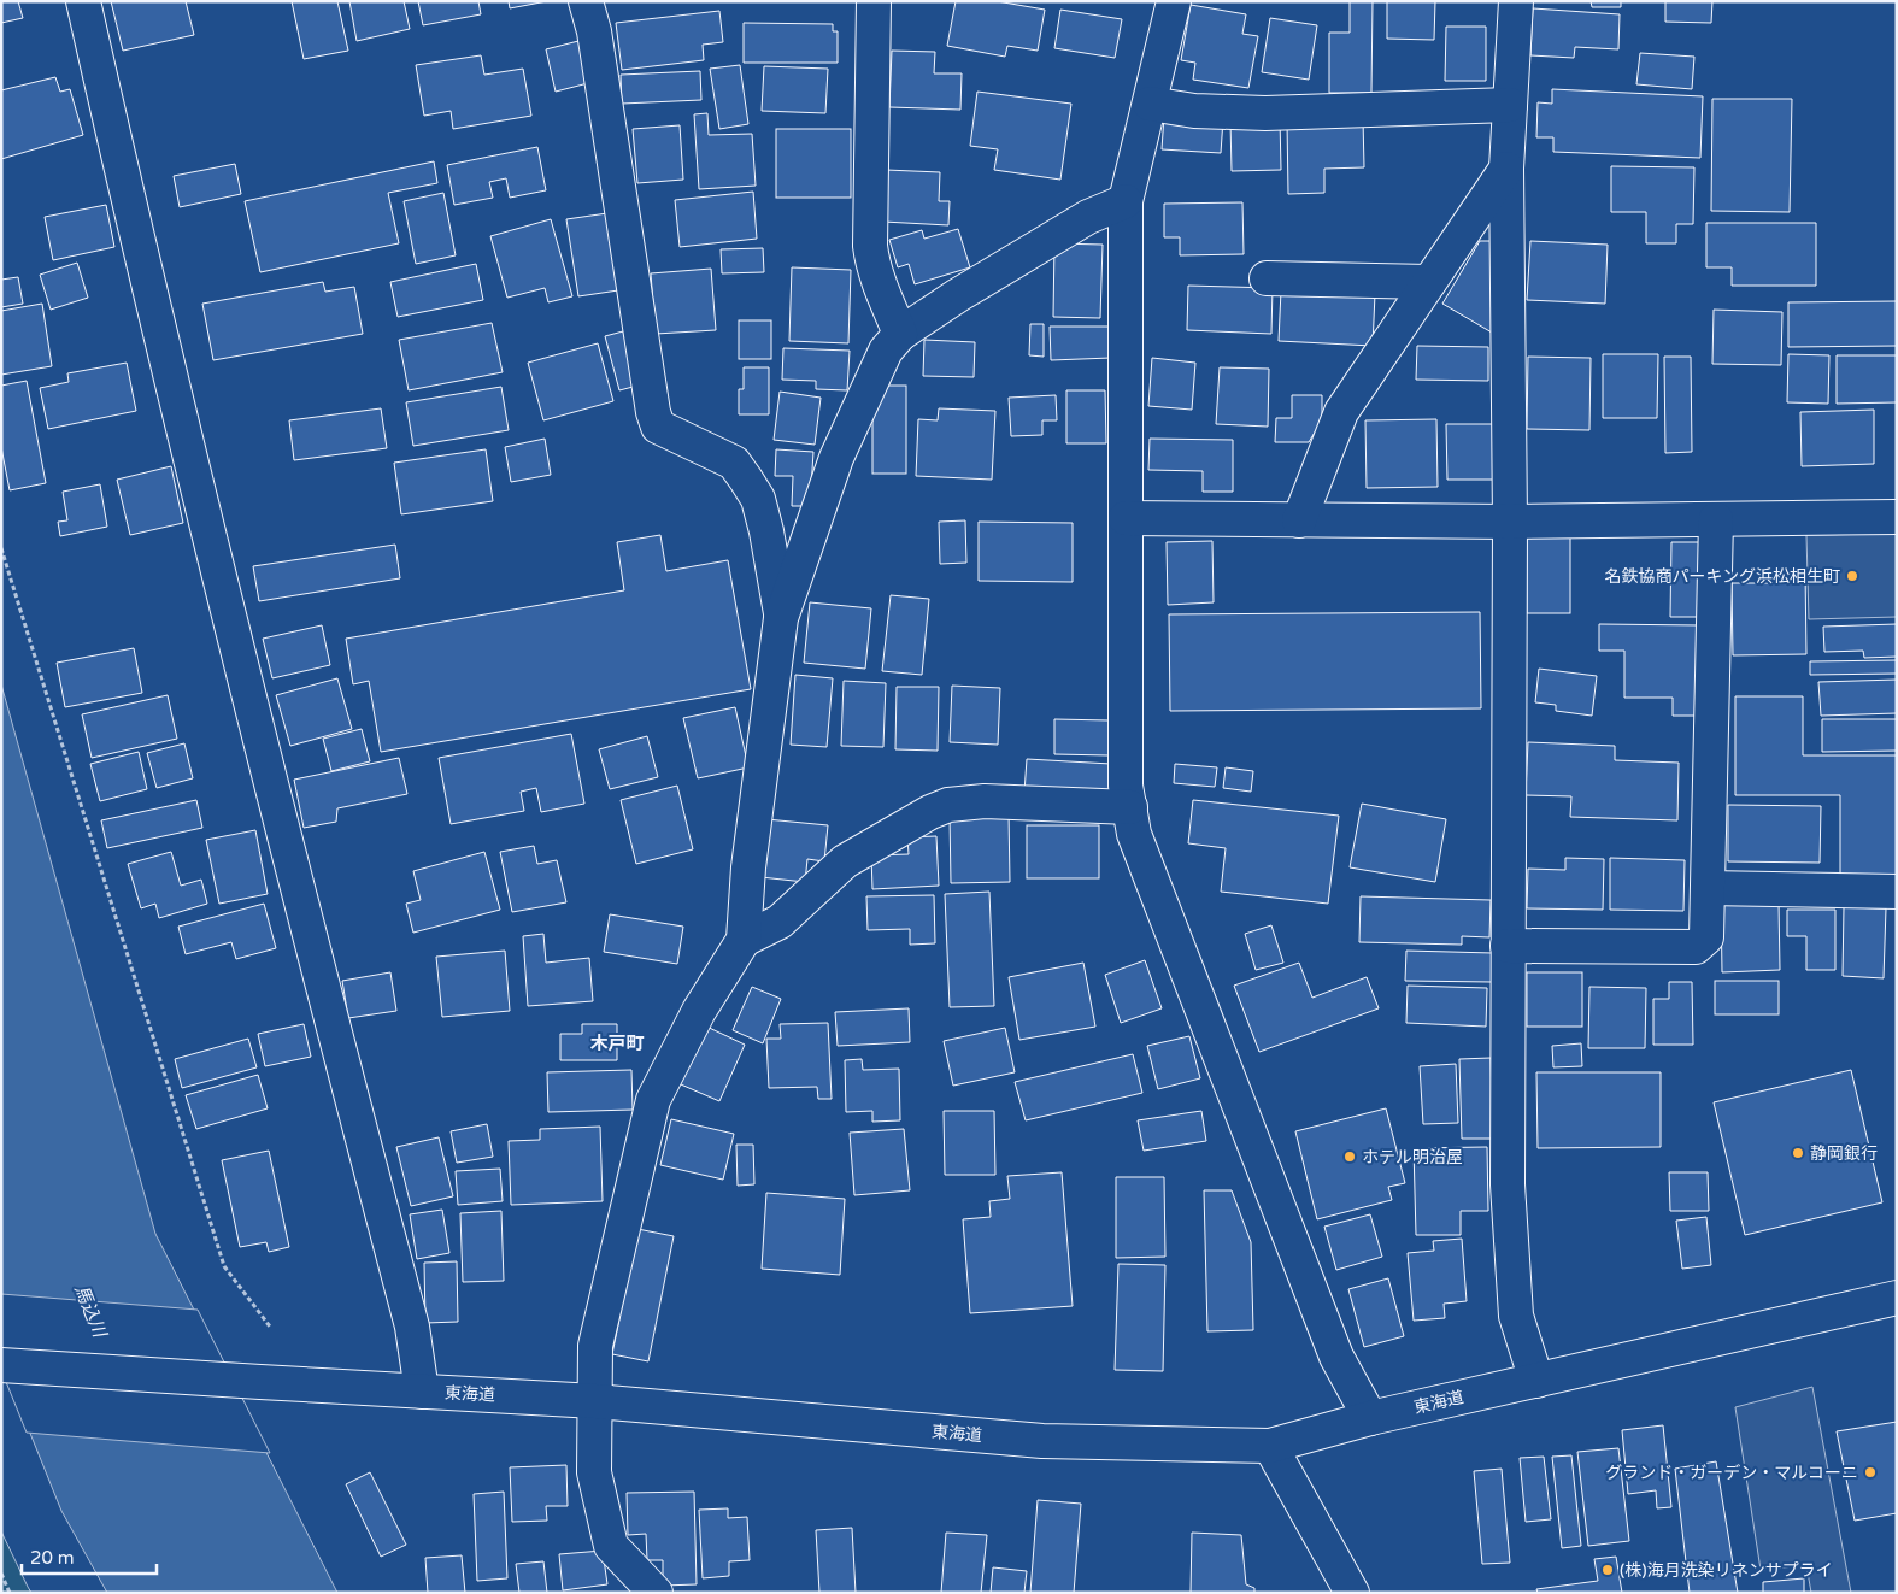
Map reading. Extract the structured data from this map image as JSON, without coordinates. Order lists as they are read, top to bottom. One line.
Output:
{"streets":{"main road":["東海道"]},"districts":["木戸町"],"water":["馬込川"],"places":["名鉄協商パーキング浜松相生町","静岡銀行","ホテル明治屋","グランド・ガーデン・マルコーニ","(株)海月洗染リネンサプライ"],"scale_bar":"20 m"}
